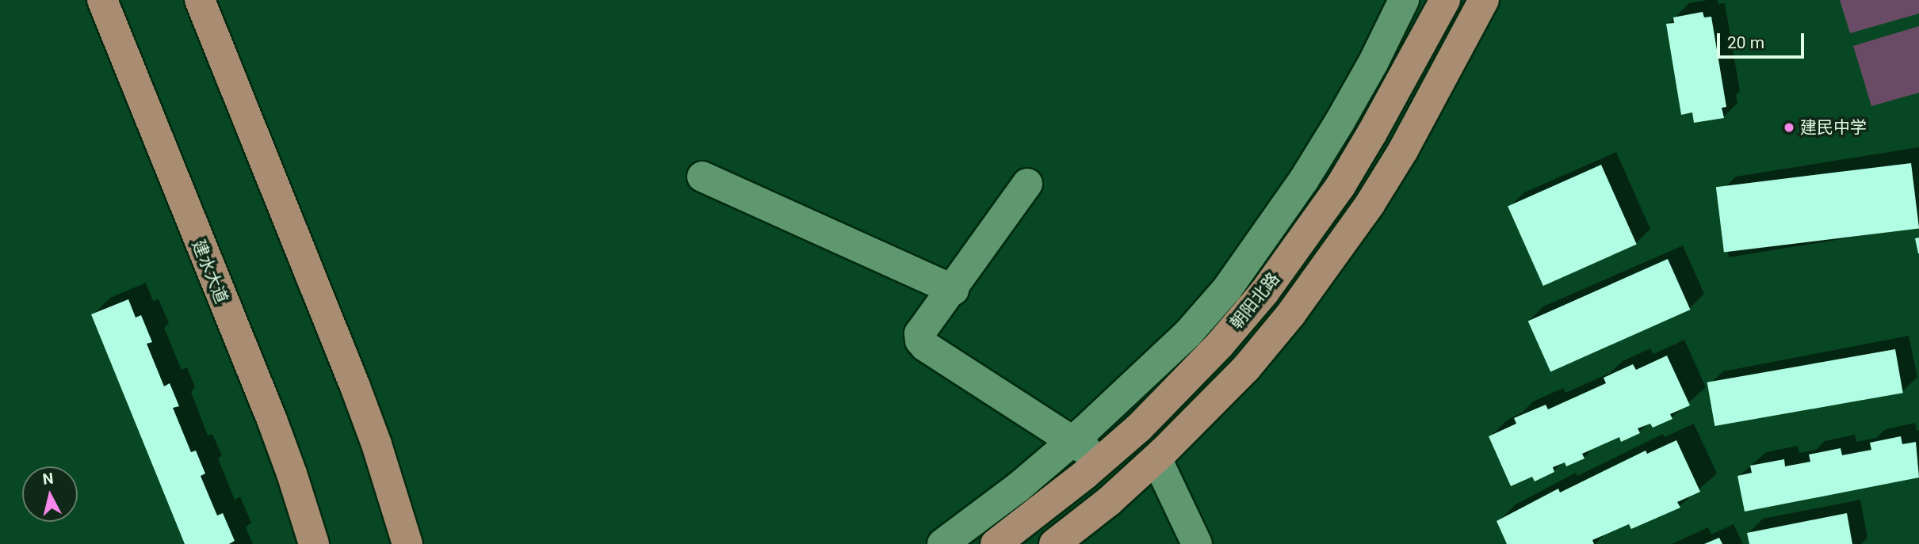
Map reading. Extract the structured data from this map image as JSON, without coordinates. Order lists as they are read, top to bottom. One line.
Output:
{"streets":{"main road":["建水大道","朝阳北路"]},"places":["建民中学"],"scale_bar":"20 m","north":"top"}
